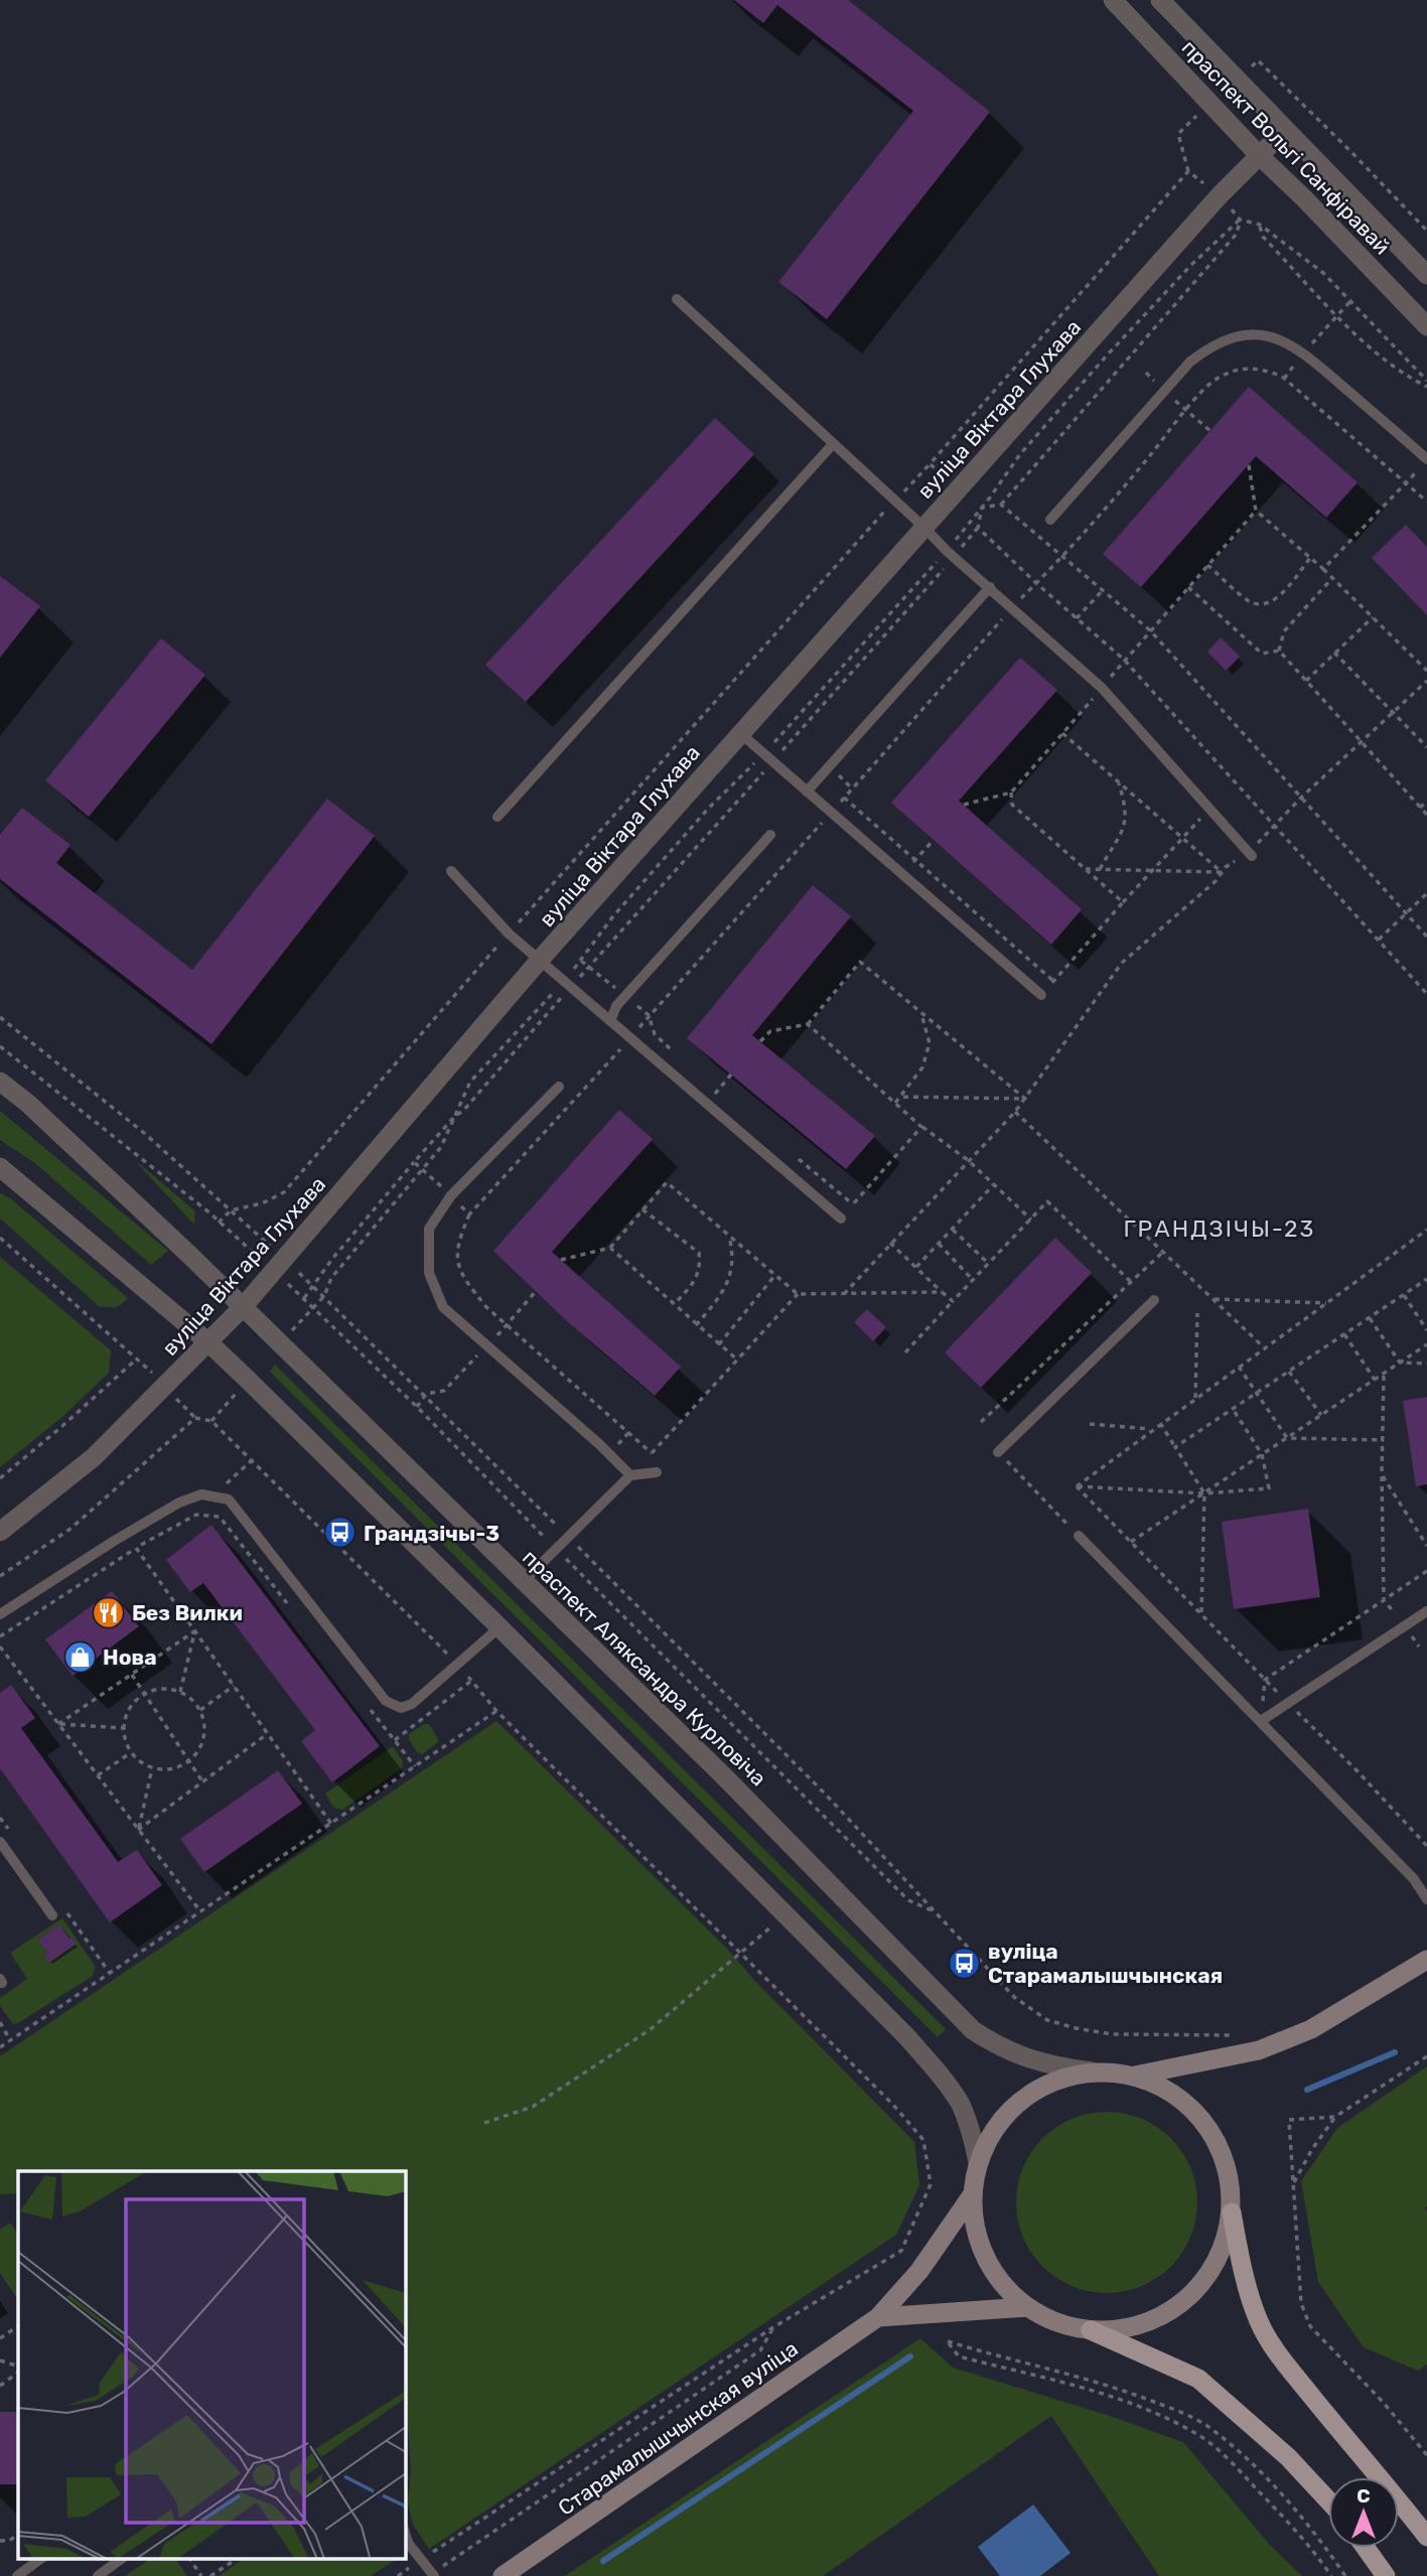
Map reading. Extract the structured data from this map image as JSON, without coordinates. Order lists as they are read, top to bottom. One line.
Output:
{"streets":{"main road":["Старамалышчынская вуліца"],"street":["праспект Вольгі Санфіравай","вуліца Віктара Глухава","праспект Аляксандра Курловіча"]},"crossings":[["праспект Вольгі Санфіравай","вуліца Віктара Глухава"],["вуліца Віктара Глухава","праспект Аляксандра Курловіча"],["праспект Аляксандра Курловіча","Старамалышчынская вуліца"]],"districts":["ГРАНДЗІЧЫ-23"],"places":{"bus stop":["Грандзічы-3","вуліца Старамалышчынская"],"restaurant":["Без Вилки"],"shop":["Нова"]},"north":"top"}
